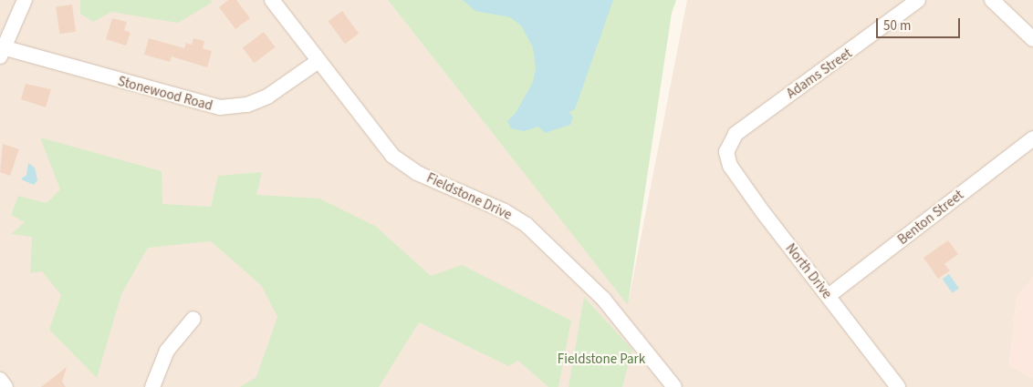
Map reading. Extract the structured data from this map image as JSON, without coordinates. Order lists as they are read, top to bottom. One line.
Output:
{"streets":{"street":["Adams Street","Stonewood Road","Fieldstone Drive","Benton Street","North Drive"]},"crossings":[["Adams Street","North Drive"],["Stonewood Road","Fieldstone Drive"],["Benton Street","North Drive"]],"parks":["Fieldstone Park"],"scale_bar":"50 m"}
